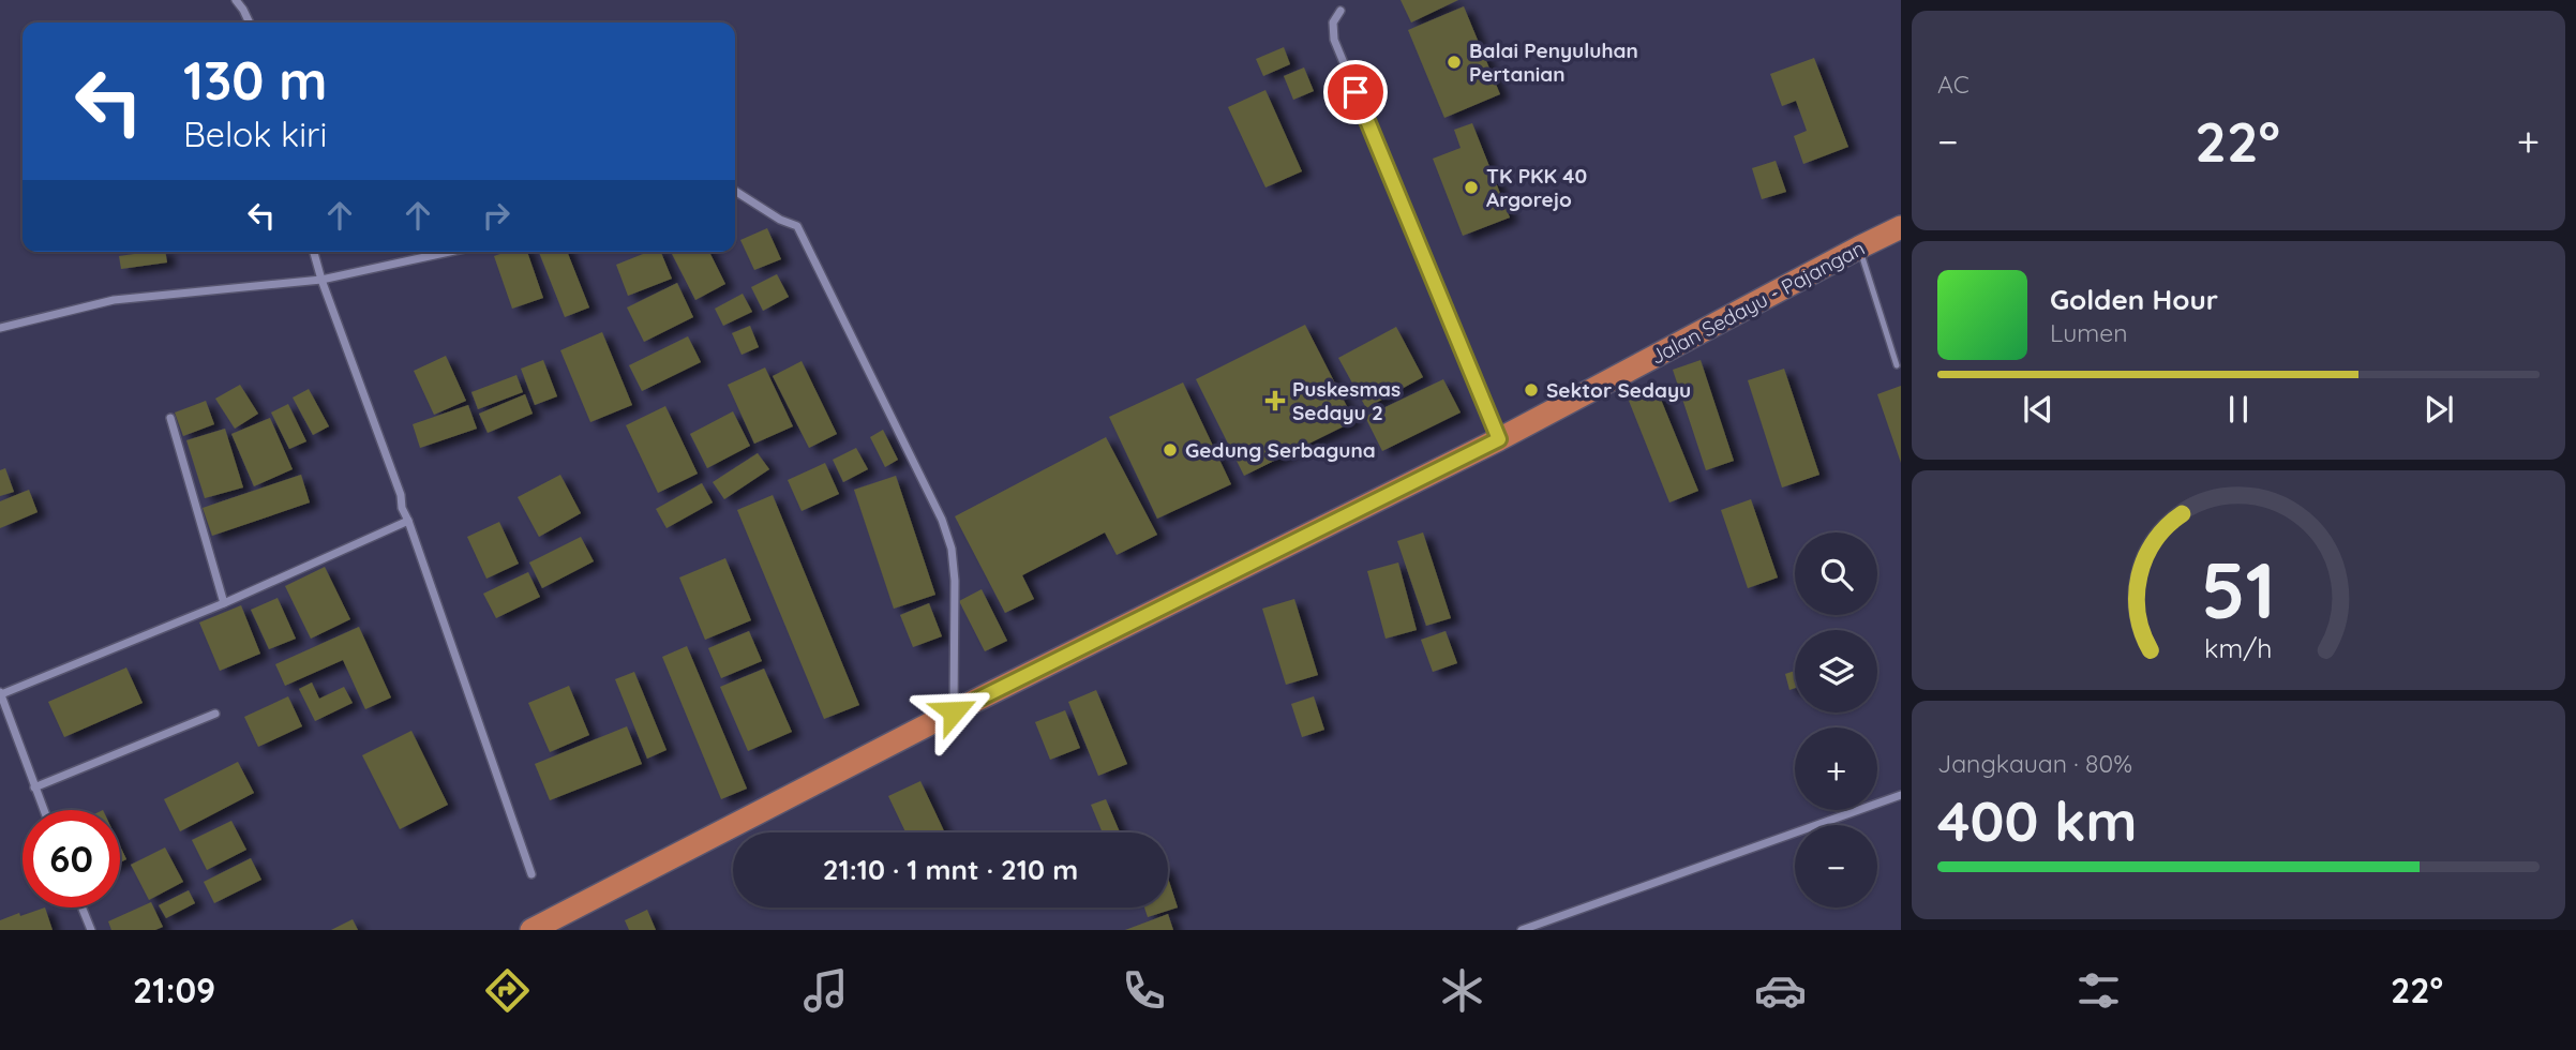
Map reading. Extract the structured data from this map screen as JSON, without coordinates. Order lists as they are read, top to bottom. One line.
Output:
{"streets":{"main road":["Jalan Sedayu - Pajangan"]},"places":{"other":["Balai Penyuluhan Pertanian","TK PKK 40 Argorejo","Sektor Sedayu","Gedung Serbaguna"],"health":["Puskesmas Sedayu 2"]},"page":{"tile":["AC",["Jangkauan · 80%","400 km"]],"turn":["130 m","Belok kiri"],"heat":["−","22°","+"],"song":["Golden Hour","Lumen"],"map_buttons":["+","−"],"limit":"60","trip":"21:10 · 1 mnt · 210 m","tabs":["21:09","22°"],"gauge":["51","km/h"]}}
